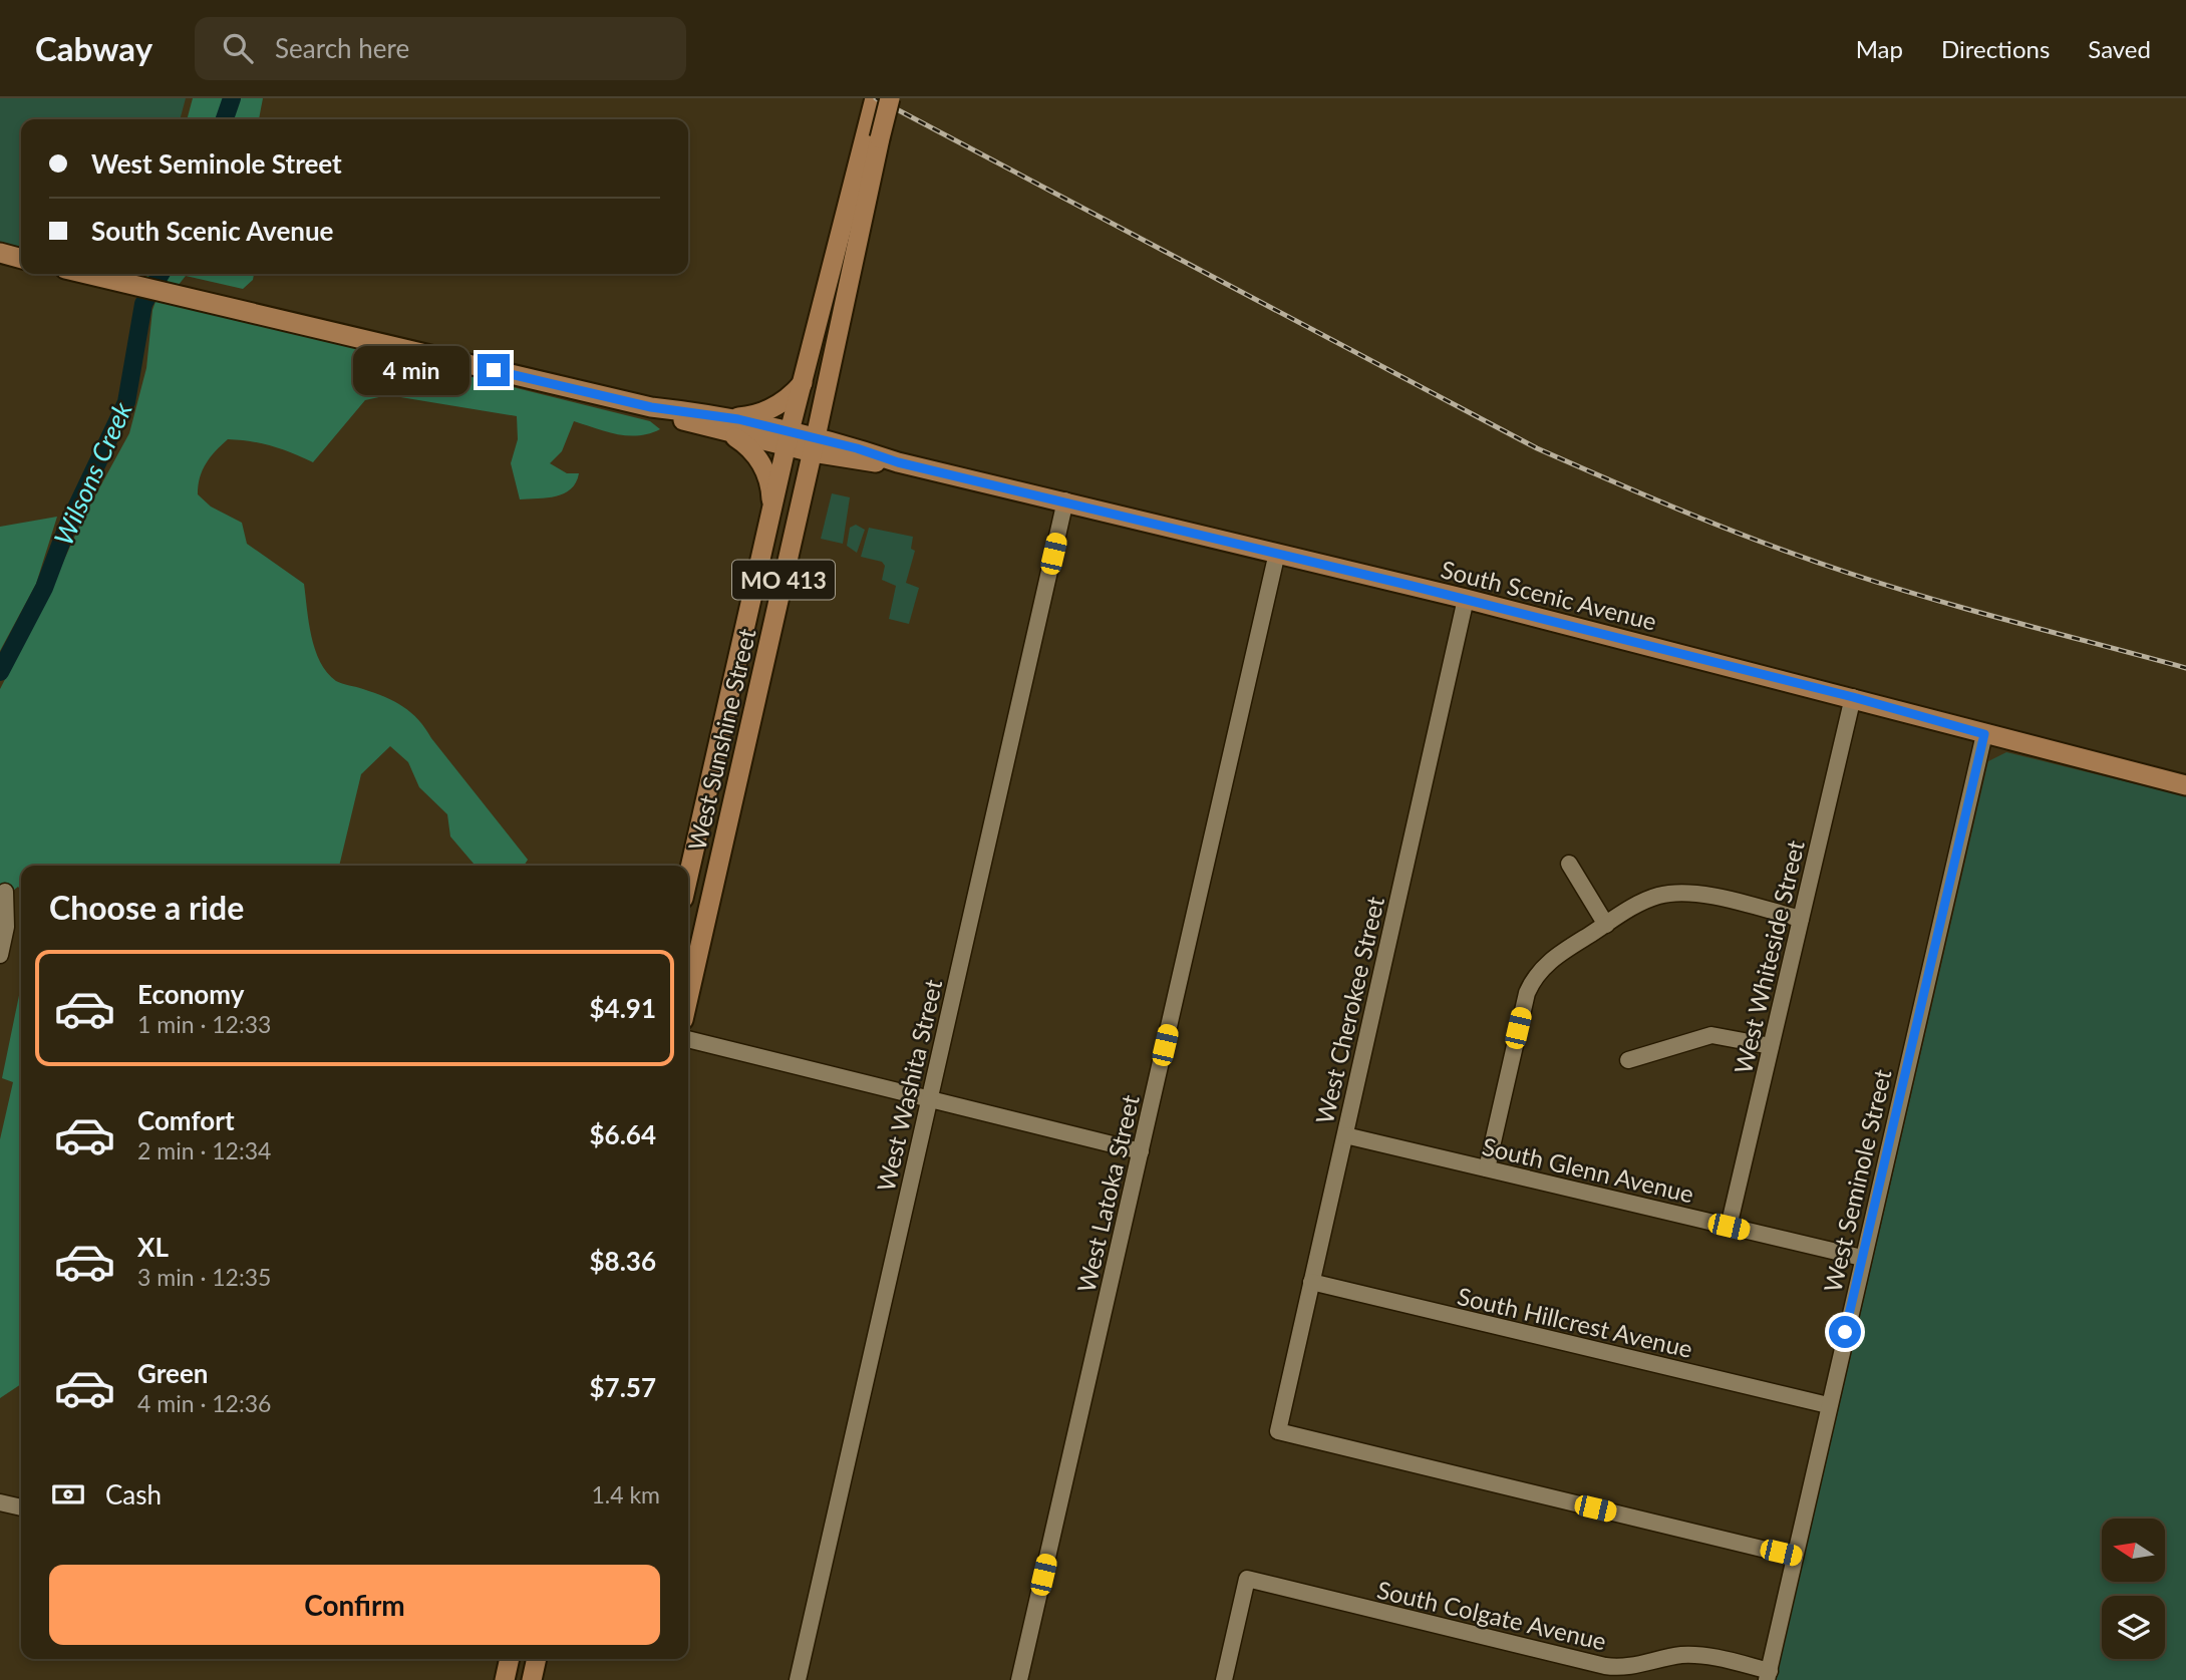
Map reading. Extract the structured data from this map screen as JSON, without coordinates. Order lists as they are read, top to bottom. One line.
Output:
{"streets":{"main road":["MO 413","South Scenic Avenue","West Sunshine Street"],"street":["West Whiteside Street","West Cherokee Street","West Washita Street","South Glenn Avenue","West Seminole Street","West Latoka Street","South Hillcrest Avenue","South Colgate Avenue"]},"crossings":[["South Scenic Avenue","West Sunshine Street"],["South Scenic Avenue","West Whiteside Street"],["South Scenic Avenue","West Cherokee Street"],["South Scenic Avenue","West Washita Street"],["South Scenic Avenue","West Seminole Street"],["South Scenic Avenue","West Latoka Street"],["West Whiteside Street","South Glenn Avenue"],["West Cherokee Street","South Glenn Avenue"],["West Cherokee Street","West Seminole Street"],["West Cherokee Street","South Hillcrest Avenue"],["South Glenn Avenue","West Seminole Street"],["West Seminole Street","South Hillcrest Avenue"],["West Seminole Street","South Colgate Avenue"]],"water":["Wilsons Creek"],"north":"left","page":{"header":"Cabway","search":"Search here","nav":["Map","Directions","Saved"],"banner":["West Seminole Street","South Scenic Avenue"],"bubble":"4 min","heading":"Choose a ride","list":[{"name":"Economy","note":"1 min · 12:33","value":"$4.91"},{"name":"Comfort","note":"2 min · 12:34","value":"$6.64"},{"name":"XL","note":"3 min · 12:35","value":"$8.36"},{"name":"Green","note":"4 min · 12:36","value":"$7.57"}],"pay":["Cash","1.4 km"],"buttons":"Confirm"}}
